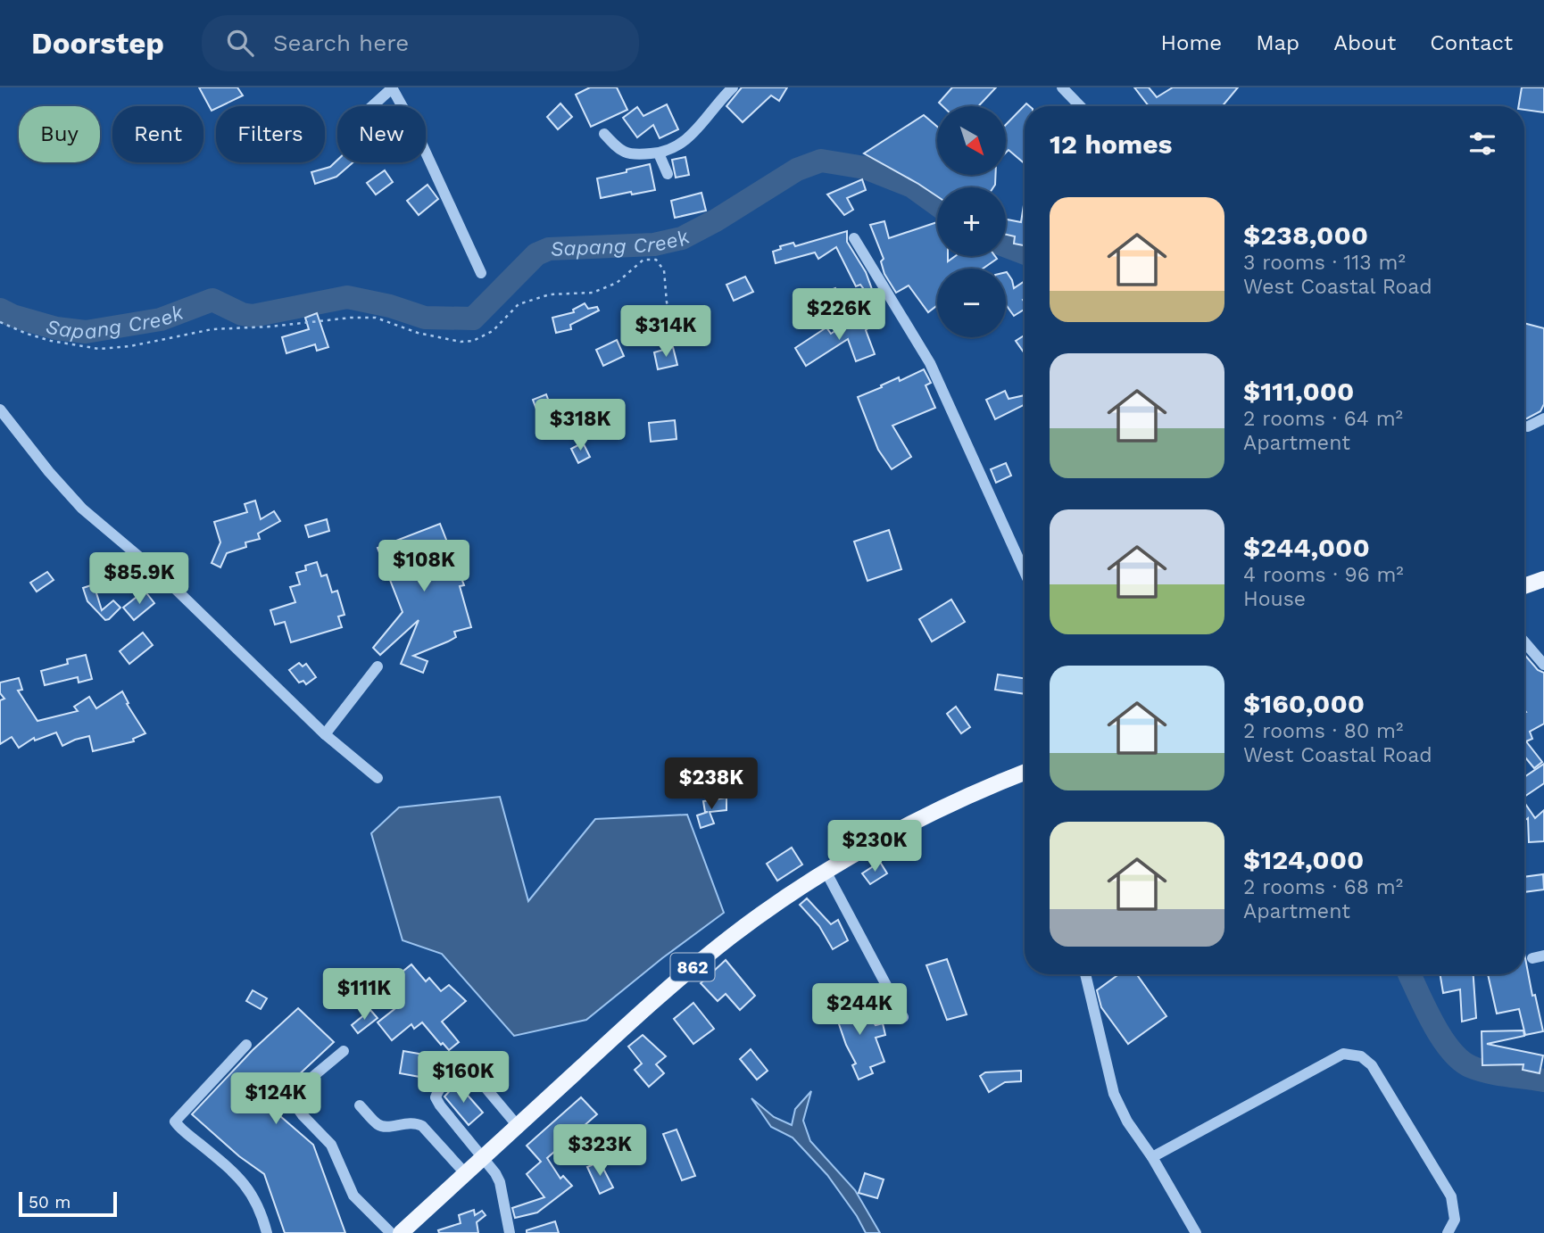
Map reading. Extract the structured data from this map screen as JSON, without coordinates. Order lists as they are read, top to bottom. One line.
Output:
{"streets":{"main road":["862"]},"water":["Sapang Creek"],"scale_bar":"50 m","north":"bottom right","page":{"header":"Doorstep","search":"Search here","nav":["Home","Map","About","Contact"],"map_buttons":["+","−"],"chip":["Buy","Rent","Filters","New"],"heading":"12 homes","list":[{"name":"$238,000","note":"3 rooms · 113 m² · West Coastal Road"},{"name":"$111,000","note":"2 rooms · 64 m² · Apartment"},{"name":"$244,000","note":"4 rooms · 96 m² · House"},{"name":"$160,000","note":"2 rooms · 80 m² · West Coastal Road"},{"name":"$124,000","note":"2 rooms · 68 m² · Apartment"}],"price":["$226K","$314K","$318K","$108K","$85.9K","$238K","$230K","$111K","$244K","$160K","$124K","$323K"],"scale":"50 m"}}
